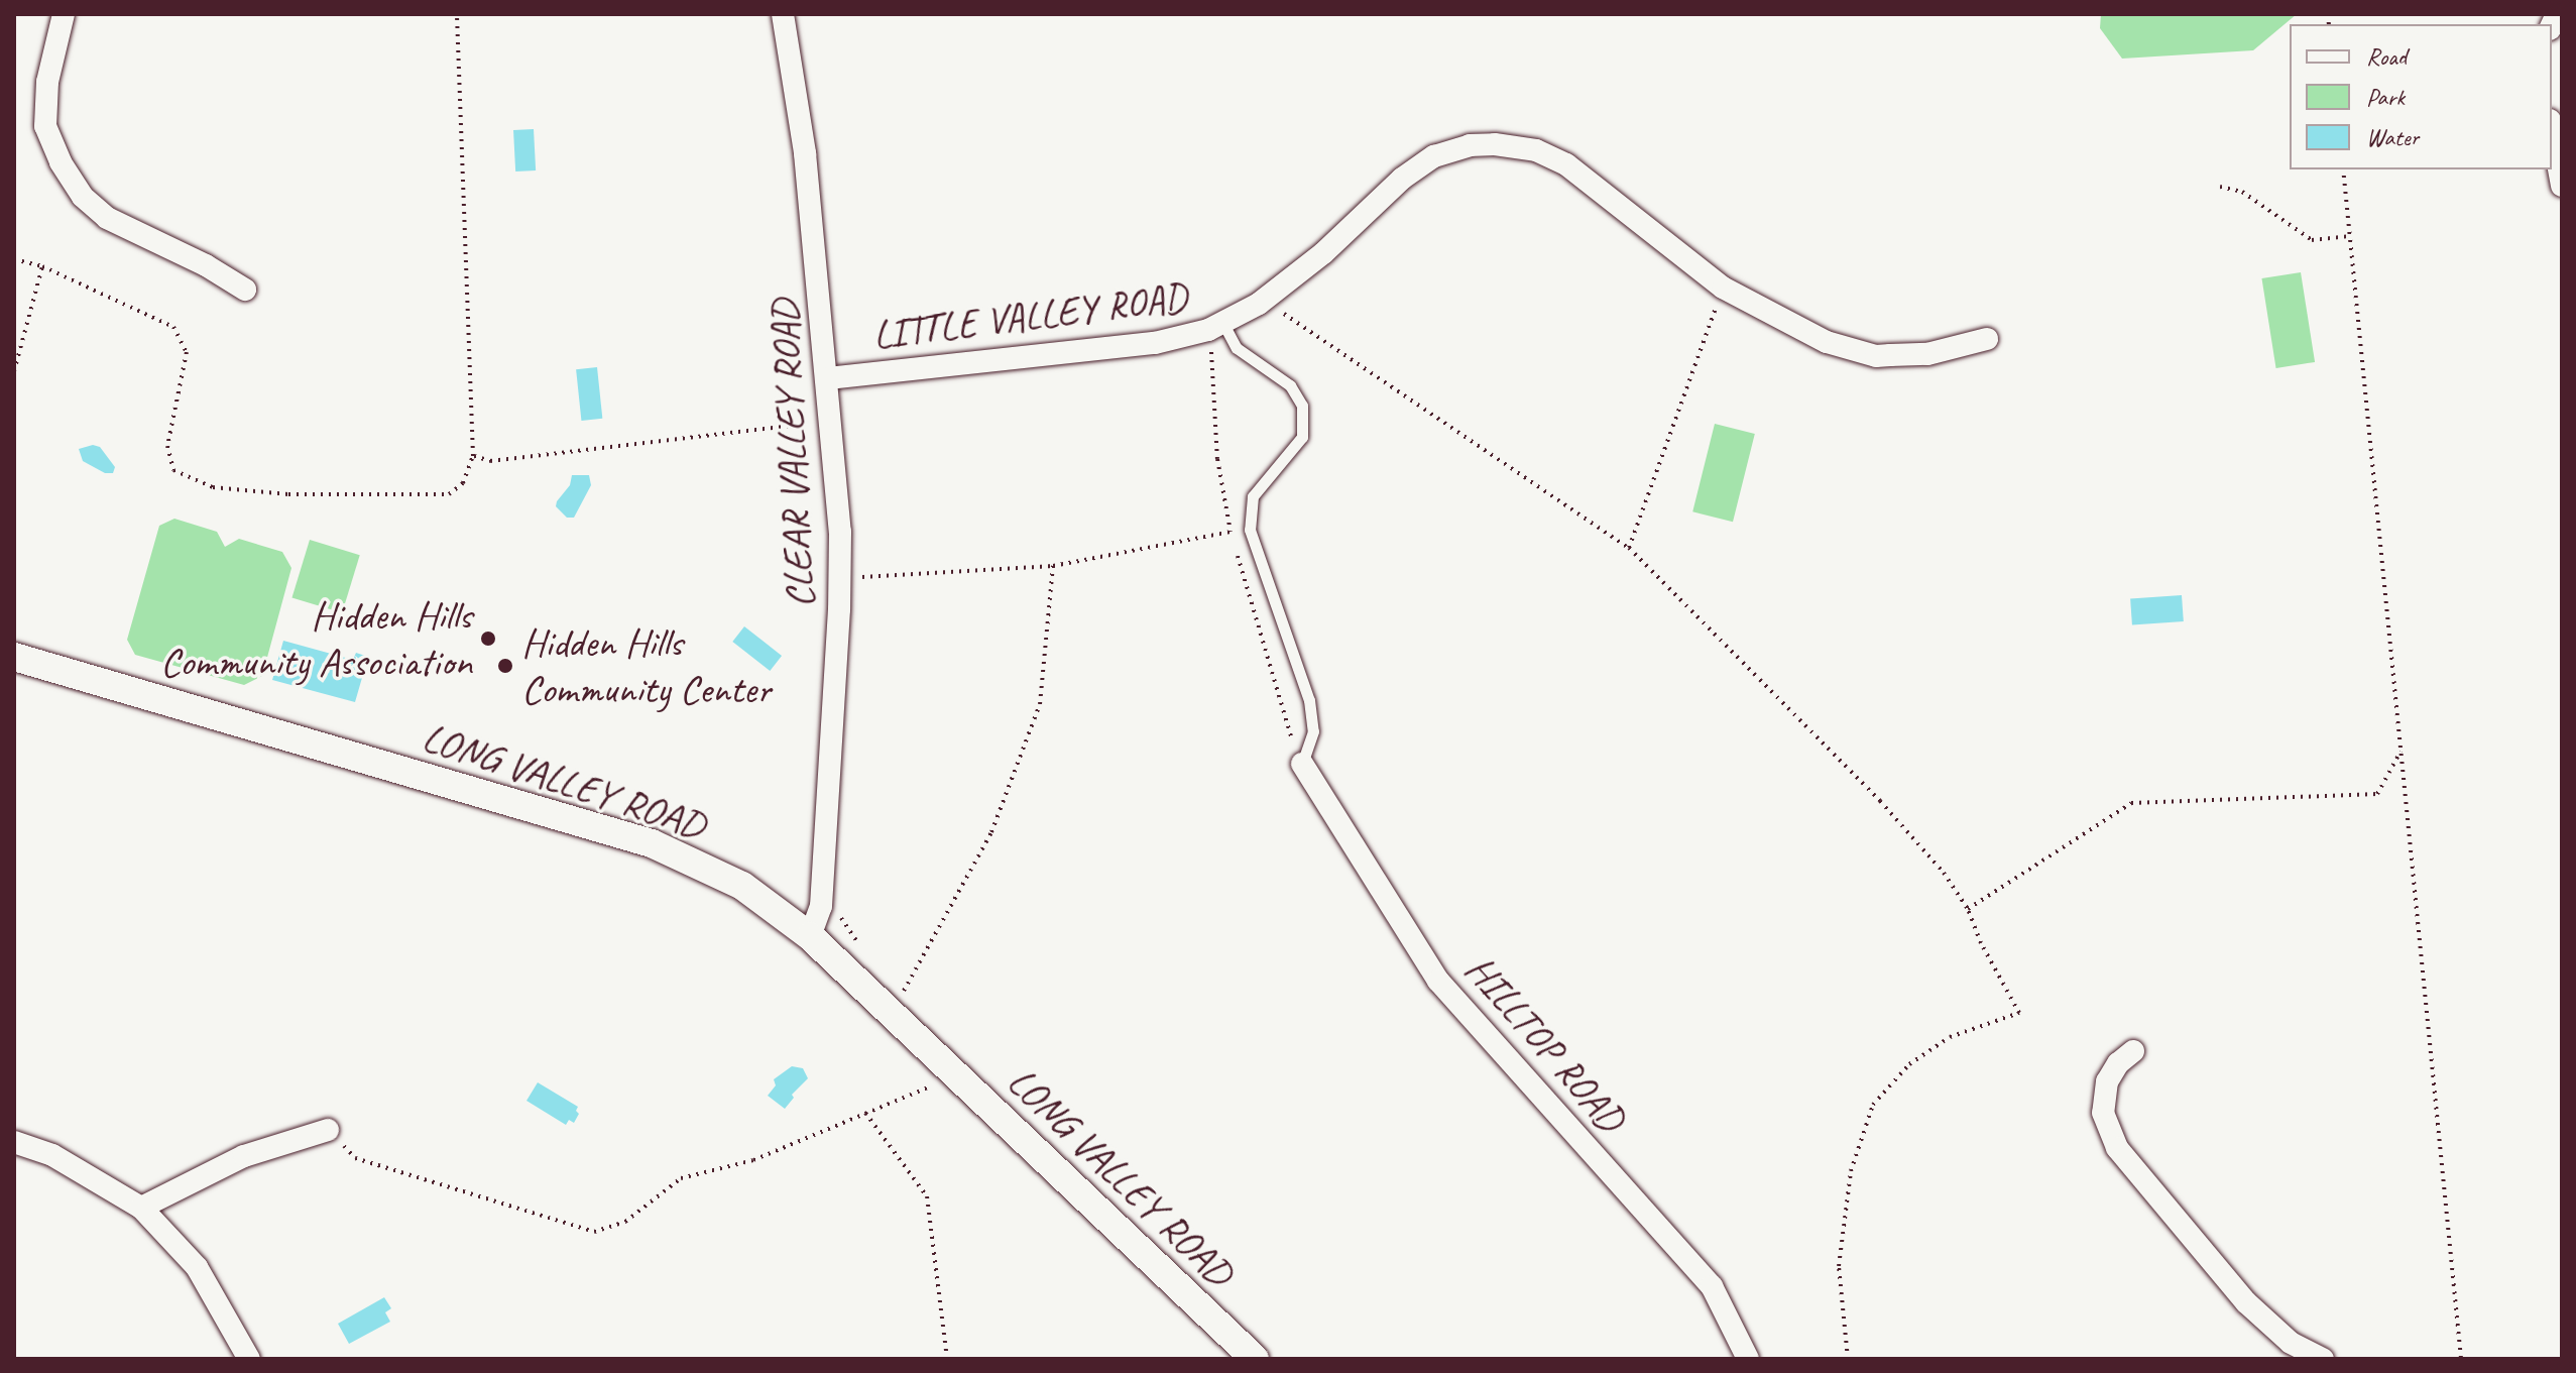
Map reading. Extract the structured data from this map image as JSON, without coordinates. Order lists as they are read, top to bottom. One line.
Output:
{"streets":{"street":["LITTLE VALLEY ROAD","CLEAR VALLEY ROAD","LONG VALLEY ROAD","HILLTOP ROAD"]},"crossings":[["LITTLE VALLEY ROAD","CLEAR VALLEY ROAD"],["CLEAR VALLEY ROAD","LONG VALLEY ROAD"]],"places":["Hidden Hills Community Association","Hidden Hills Community Center"],"legend":["Road","Park","Water"]}
